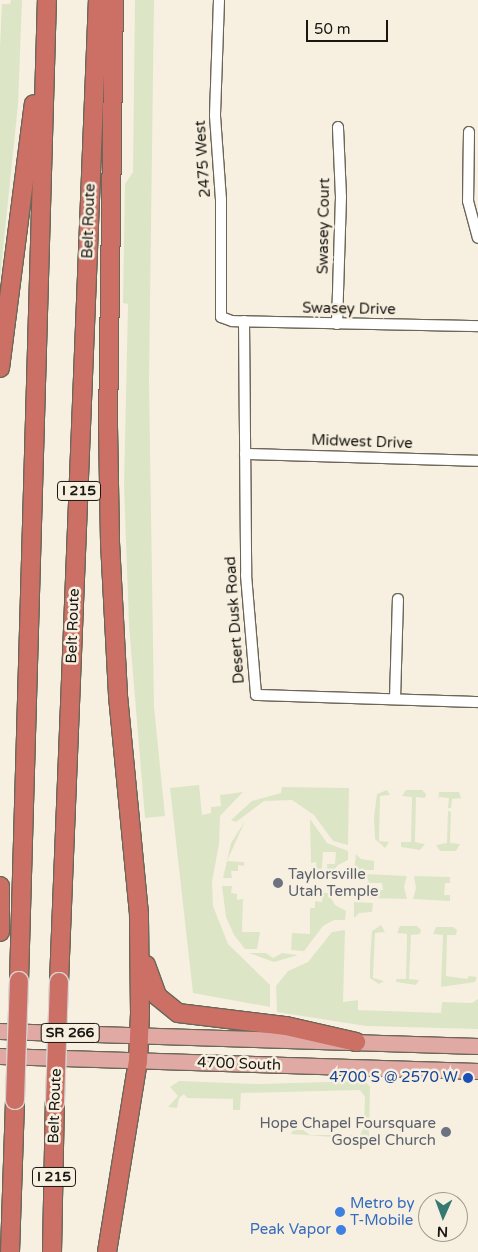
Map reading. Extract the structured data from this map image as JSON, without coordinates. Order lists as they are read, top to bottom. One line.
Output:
{"streets":{"highway":["Belt Route","I 215"],"main road":["SR 266","4700 South"],"street":["2475 West","Swasey Court","Swasey Drive","Midwest Drive","Desert Dusk Road"]},"crossings":[["2475 West","Swasey Drive"],["Swasey Court","Swasey Drive"],["Swasey Drive","Desert Dusk Road"],["Midwest Drive","Desert Dusk Road"]],"places":["Taylorsville Utah Temple","4700 S @ 2570 W","Hope Chapel Foursquare Gospel Church","Metro by T-Mobile","Peak Vapor"],"scale_bar":"50 m","north":"bottom"}
